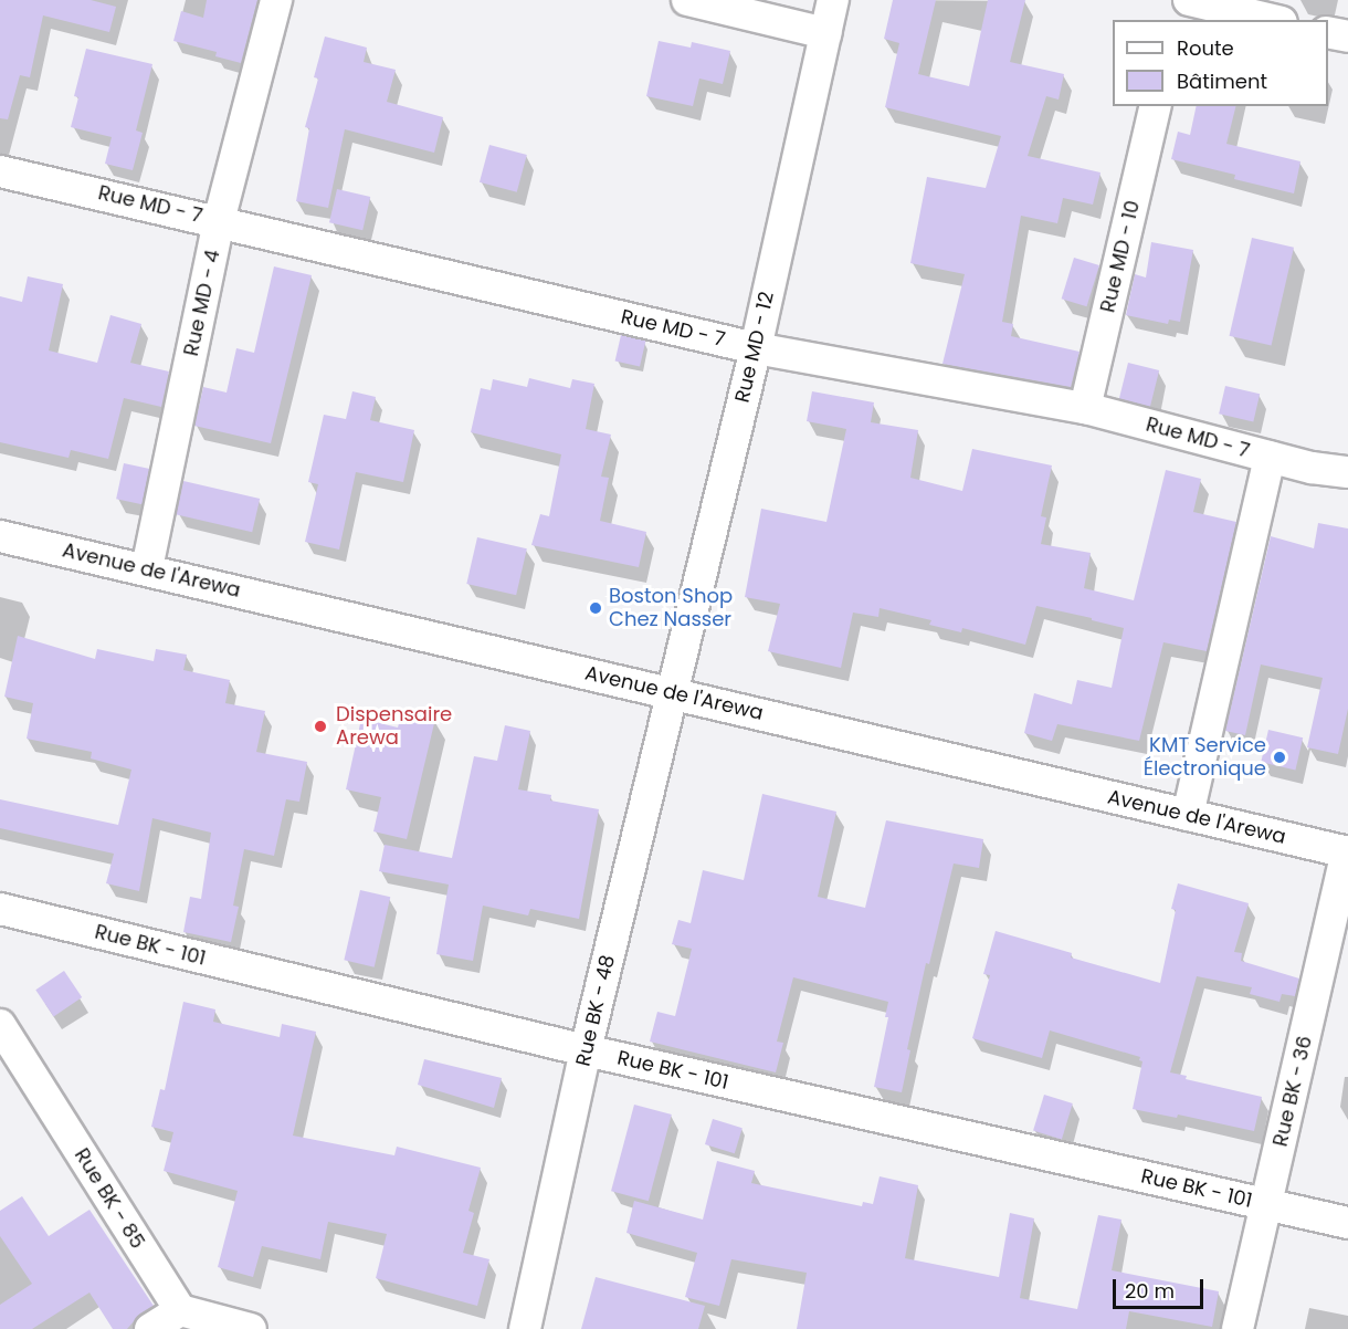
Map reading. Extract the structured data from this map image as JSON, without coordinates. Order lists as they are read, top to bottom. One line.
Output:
{"streets":{"street":["Rue MD - 7","Rue MD - 10","Rue MD - 4","Rue MD - 12","Avenue de l'Arewa","Rue BK - 101","Rue BK - 48","Rue BK - 36","Rue BK - 85"]},"crossings":[["Rue MD - 7","Rue MD - 10"],["Rue MD - 7","Rue MD - 4"],["Rue MD - 7","Rue MD - 12"],["Rue MD - 4","Avenue de l'Arewa"],["Rue MD - 12","Avenue de l'Arewa"],["Rue MD - 12","Rue BK - 48"],["Avenue de l'Arewa","Rue BK - 48"],["Avenue de l'Arewa","Rue BK - 36"],["Rue BK - 101","Rue BK - 48"],["Rue BK - 101","Rue BK - 36"]],"places":["Boston Shop Chez Nasser","Dispensaire Arewa","KMT Service Électronique"],"legend":["Route","Bâtiment"],"scale_bar":"20 m"}
